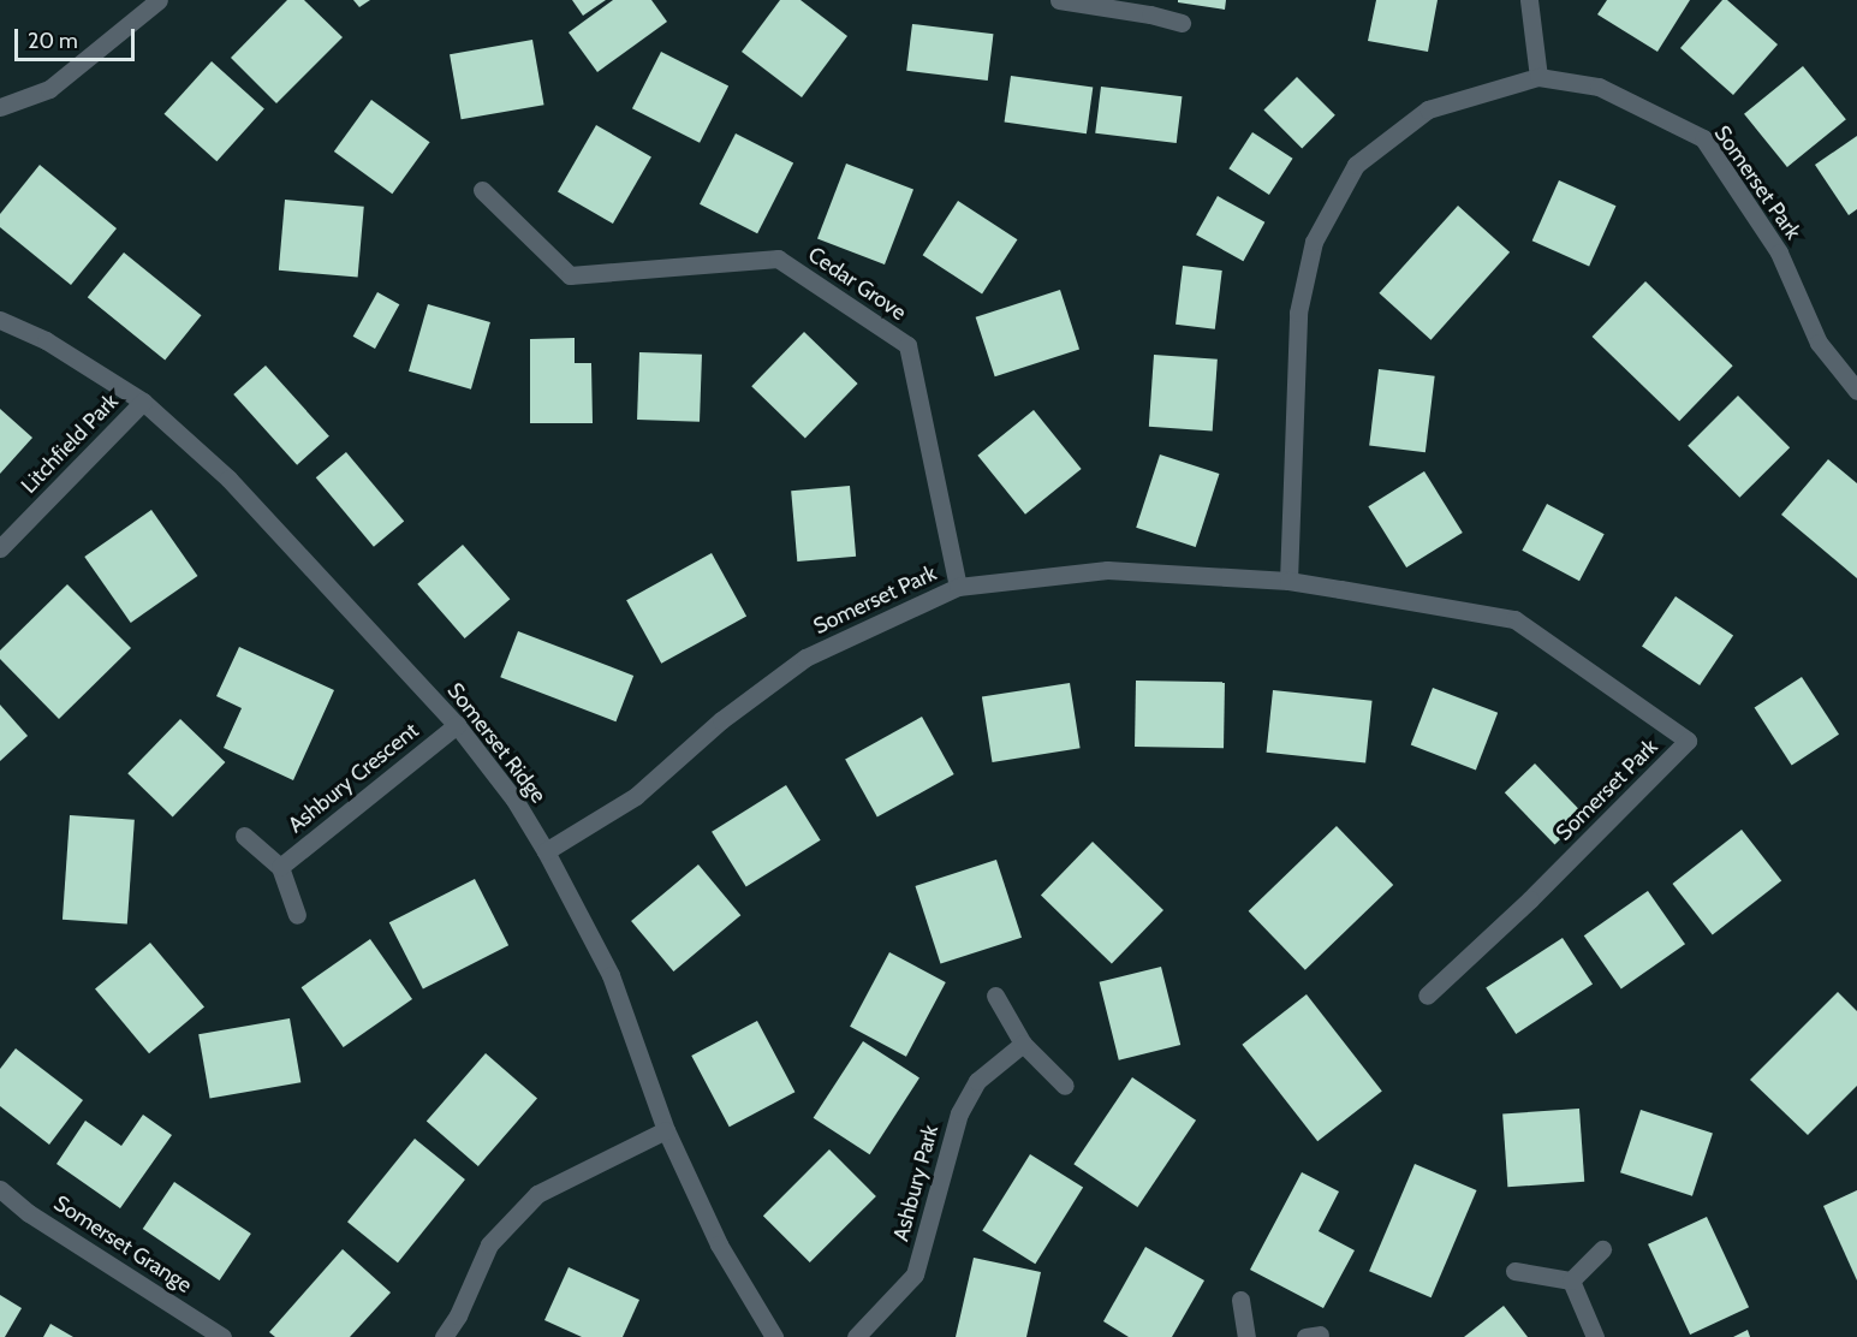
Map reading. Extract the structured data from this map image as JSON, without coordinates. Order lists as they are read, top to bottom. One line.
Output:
{"streets":{"street":["Somerset Park","Cedar Grove","Litchfield Park","Somerset Ridge","Ashbury Crescent","Ashbury Park","Somerset Grange"]},"crossings":[["Somerset Park","Cedar Grove"],["Somerset Park","Somerset Ridge"],["Litchfield Park","Somerset Ridge"],["Somerset Ridge","Ashbury Crescent"]],"scale_bar":"20 m"}
